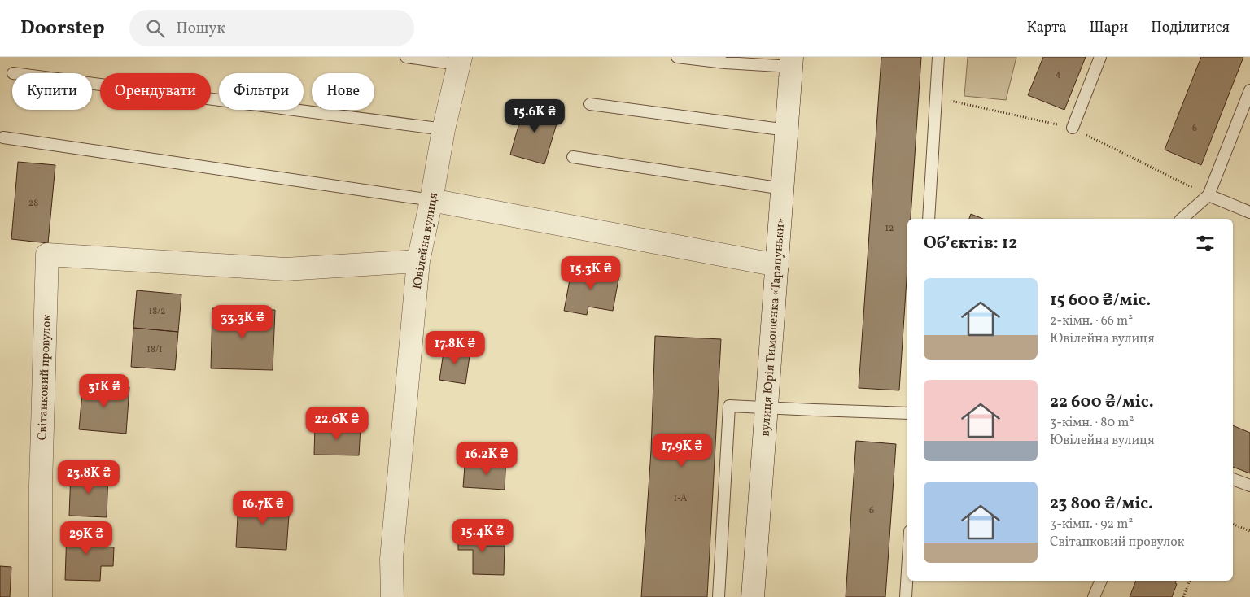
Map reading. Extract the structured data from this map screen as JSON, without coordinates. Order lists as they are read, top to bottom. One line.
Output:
{"streets":{"street":["Ювілейна вулиця","вулиця Юрія Тимошенка «Тарапуньки»","Світанковий провулок"]},"crossings":[["Ювілейна вулиця","Світанковий провулок"]],"house_numbers":["4","6","28","12","18/2","18/1","1-А","6"],"page":{"header":"Doorstep","search":"Пошук","nav":["Карта","Шари","Поділитися"],"chip":["Купити","Орендувати","Фільтри","Нове"],"price":["15.6K ₴","15.3K ₴","33.3K ₴","17.8K ₴","31K ₴","22.6K ₴","17.9K ₴","16.2K ₴","23.8K ₴","16.7K ₴","15.4K ₴","29K ₴"],"heading":"Об’єктів: 12","list":[{"name":"15 600 ₴/міс.","note":"2-кімн. · 66 m² · Ювілейна вулиця"},{"name":"22 600 ₴/міс.","note":"3-кімн. · 80 m² · Ювілейна вулиця"},{"name":"23 800 ₴/міс.","note":"3-кімн. · 92 m² · Світанковий провулок"}]}}
